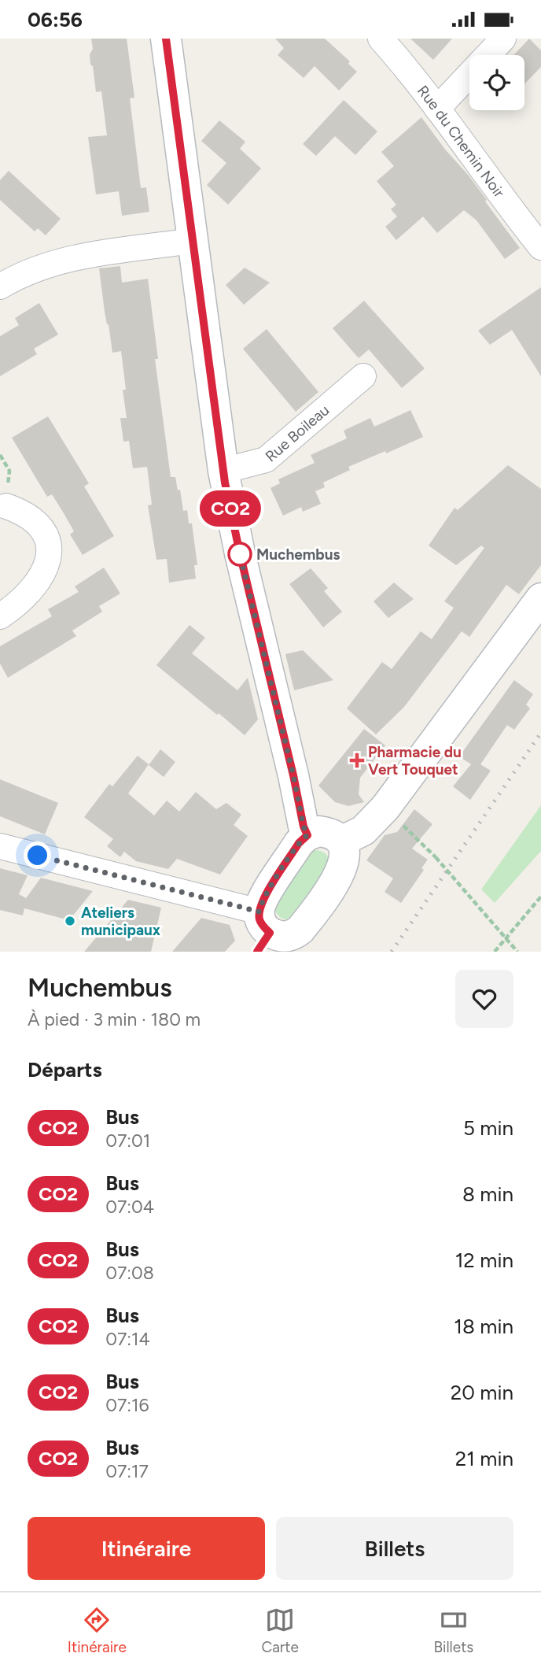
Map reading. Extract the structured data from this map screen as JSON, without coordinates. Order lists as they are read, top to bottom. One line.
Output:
{"streets":{"street":["Rue du Chemin Noir","Rue Boileau"]},"places":{"other":["Muchembus","Ateliers municipaux"],"health":["Pharmacie du Vert Touquet"]},"lines":["bus line CO2"],"page":{"status":"06:56","on_map":"CO2","heading":[["Muchembus","À pied · 3 min · 180 m"],"Départs"],"list":[{"mark":"CO2","name":"Bus","note":"07:01","value":"5 min"},{"mark":"CO2","name":"Bus","note":"07:04","value":"8 min"},{"mark":"CO2","name":"Bus","note":"07:08","value":"12 min"},{"mark":"CO2","name":"Bus","note":"07:14","value":"18 min"},{"mark":"CO2","name":"Bus","note":"07:16","value":"20 min"},{"mark":"CO2","name":"Bus","note":"07:17","value":"21 min"}],"buttons":["Itinéraire","Billets"],"tabs":["Itinéraire","Carte","Billets"]}}
